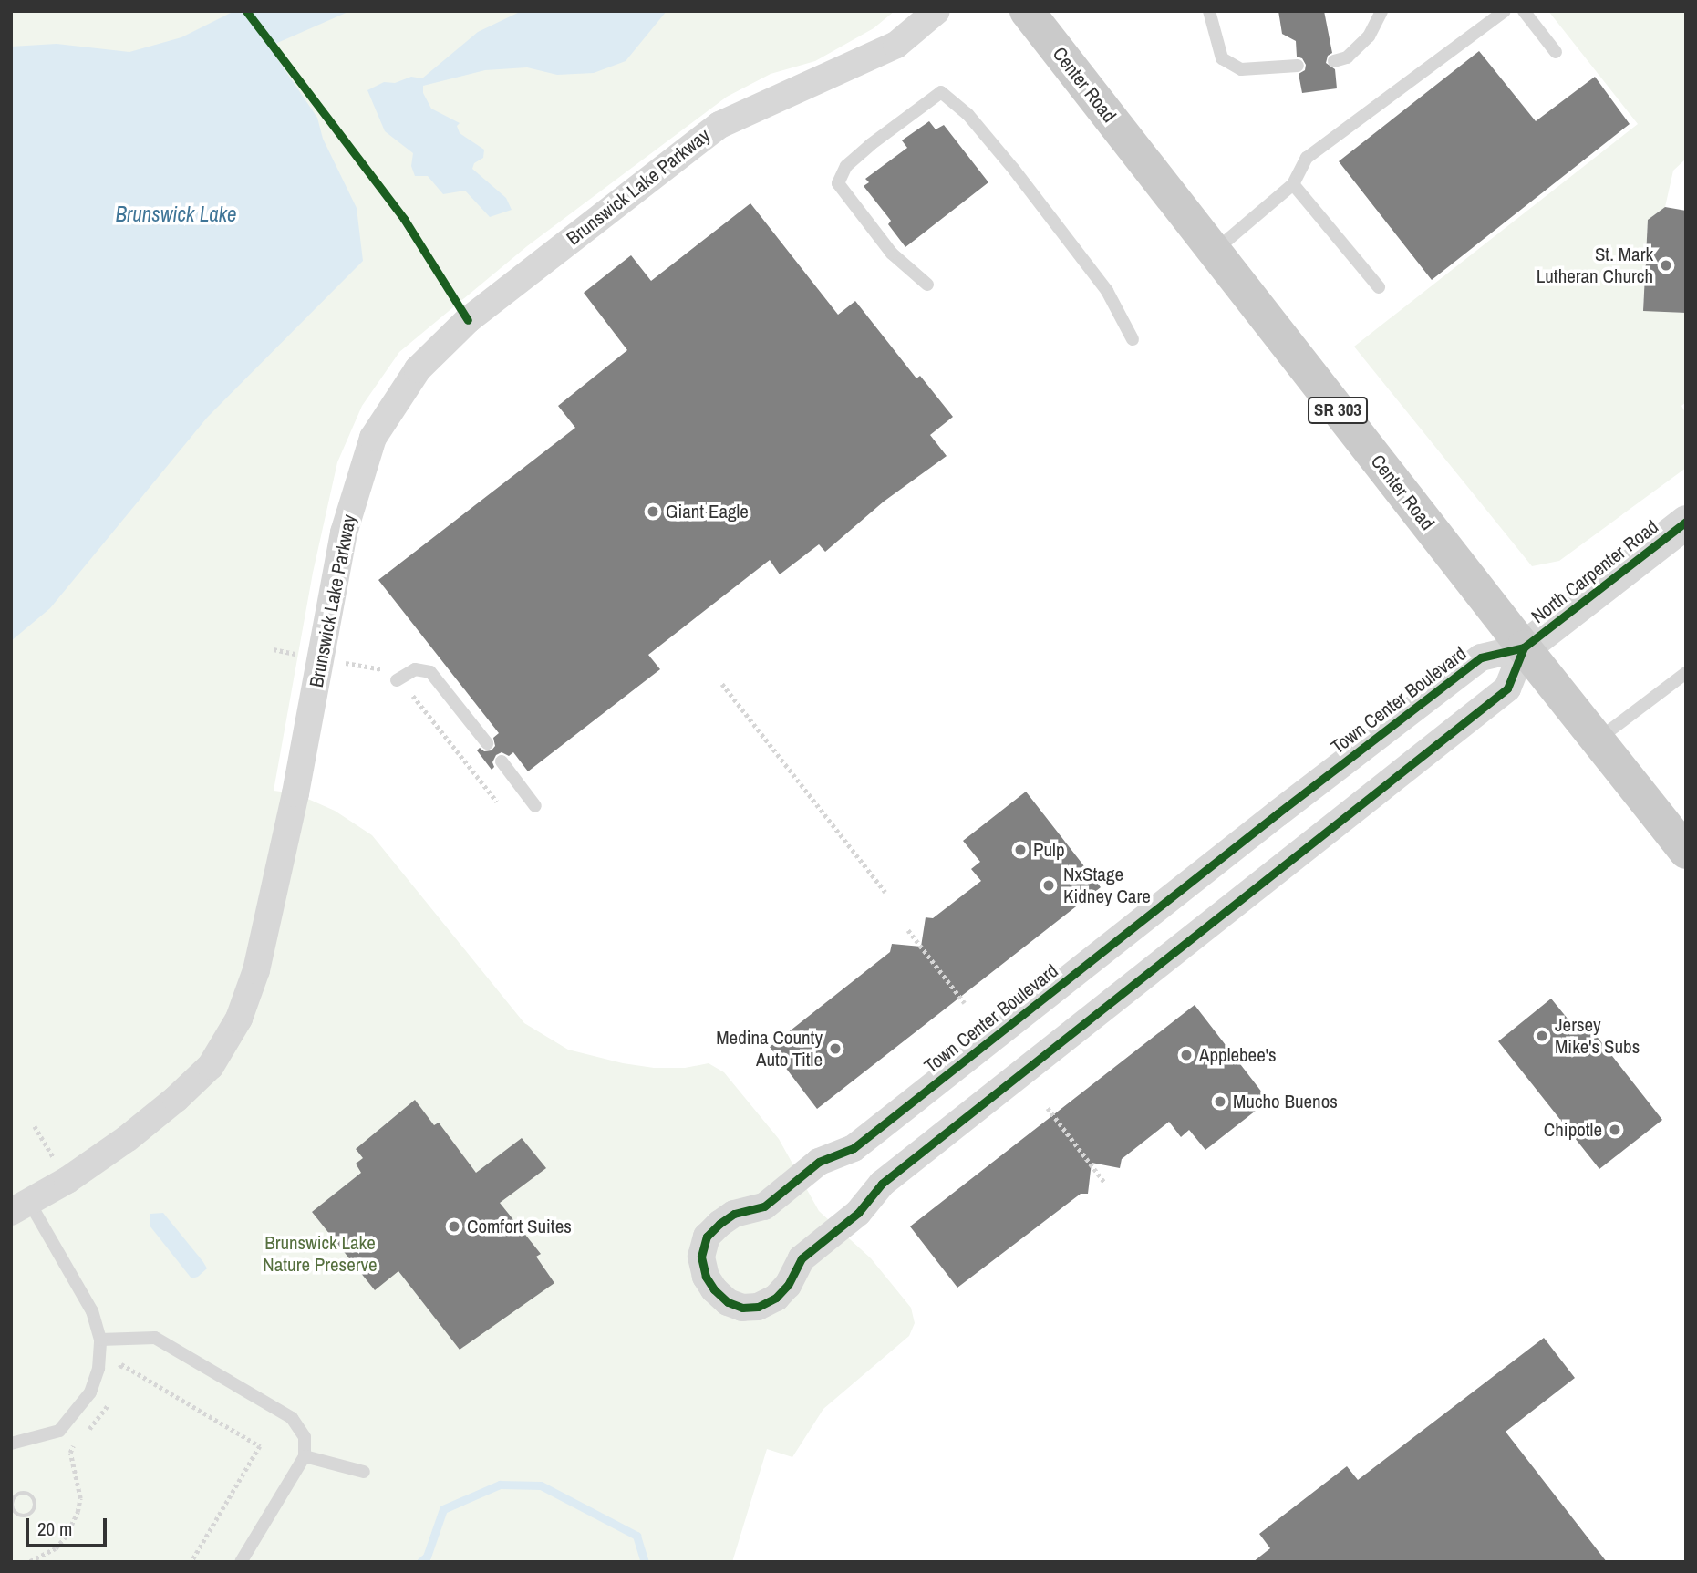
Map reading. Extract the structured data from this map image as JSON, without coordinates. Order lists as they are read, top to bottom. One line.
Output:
{"streets":{"main road":["Center Road","SR 303"],"street":["Brunswick Lake Parkway","North Carpenter Road","Town Center Boulevard"]},"crossings":[["Center Road","North Carpenter Road"],["Center Road","Town Center Boulevard"],["North Carpenter Road","Town Center Boulevard"]],"water":["Brunswick Lake"],"parks":["Brunswick Lake Nature Preserve"],"places":["St. Mark Lutheran Church","Giant Eagle","Pulp","NxStage Kidney Care","Jersey Mike's Subs","Medina County Auto Title","Applebee's","Mucho Buenos","Chipotle","Comfort Suites"],"scale_bar":"20 m"}
